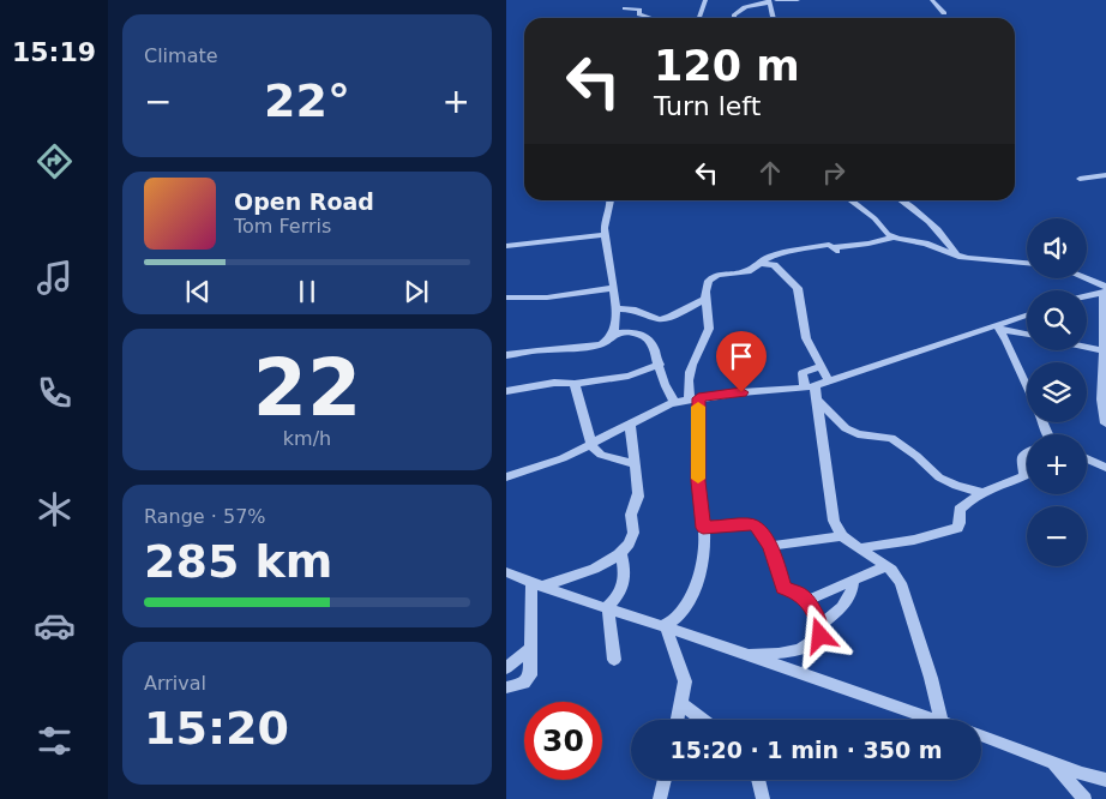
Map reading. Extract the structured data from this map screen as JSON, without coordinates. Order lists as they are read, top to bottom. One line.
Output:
{"page":{"tabs":"15:19","tile":["Climate",["22","km/h"],["Range · 57%","285 km"],["Arrival","15:20"]],"turn":["120 m","Turn left"],"heat":["−","22°","+"],"song":["Open Road","Tom Ferris"],"map_buttons":["+","−"],"limit":"30","trip":"15:20 · 1 min · 350 m"}}
